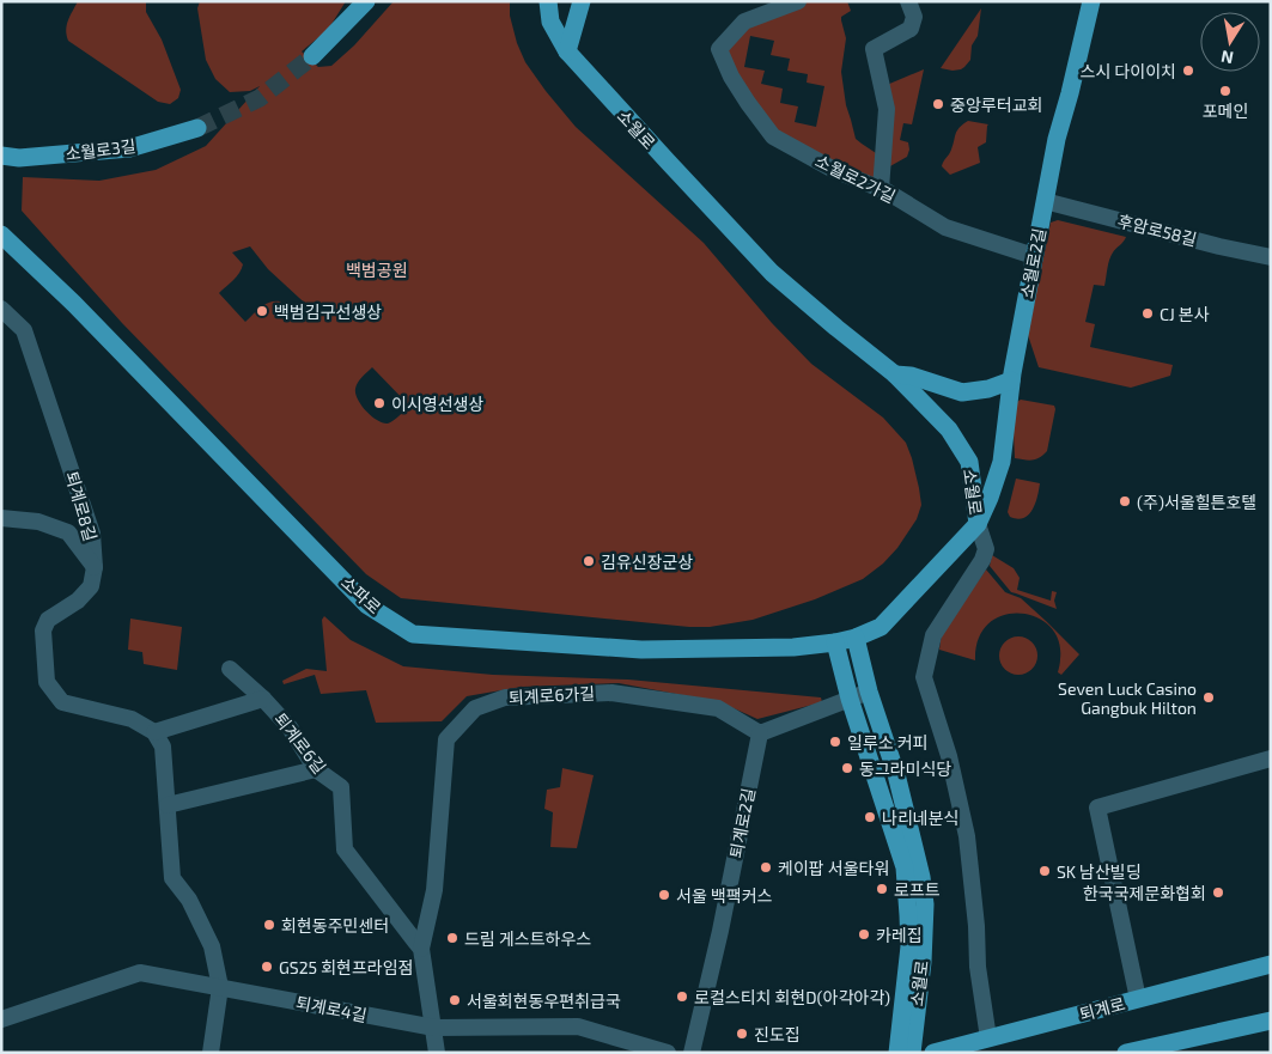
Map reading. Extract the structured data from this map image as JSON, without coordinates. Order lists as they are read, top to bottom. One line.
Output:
{"streets":{"main road":["소월로","소월로3길","소월로2길","소파로","퇴계로"],"street":["소월로2가길","후암로58길","퇴계로8길","퇴계로6가길","퇴계로6길","퇴계로2길","퇴계로4길"]},"crossings":[["소월로","소월로2길"],["소월로","소파로"],["소월로2가길","소월로2길"],["후암로58길","소월로2길"],["퇴계로6가길","퇴계로6길"],["퇴계로6가길","퇴계로2길"],["퇴계로6길","퇴계로4길"]],"parks":["백범공원"],"places":["스시 다이이치","포메인","중앙루터교회","백범김구선생상","CJ 본사","이시영선생상","(주)서울힐튼호텔","김유신장군상","Seven Luck Casino Gangbuk Hilton","일루소 커피","동그라미식당","나리네분식","케이팝 서울타워","SK 남산빌딩","로프트","한국국제문화협회","서울 백팩커스","회현동주민센터","카레집","드림 게스트하우스","GS25 회현프라임점","로컬스티치 회현D(아각아각)","서울회현동우편취급국","진도집"],"north":"bottom"}
